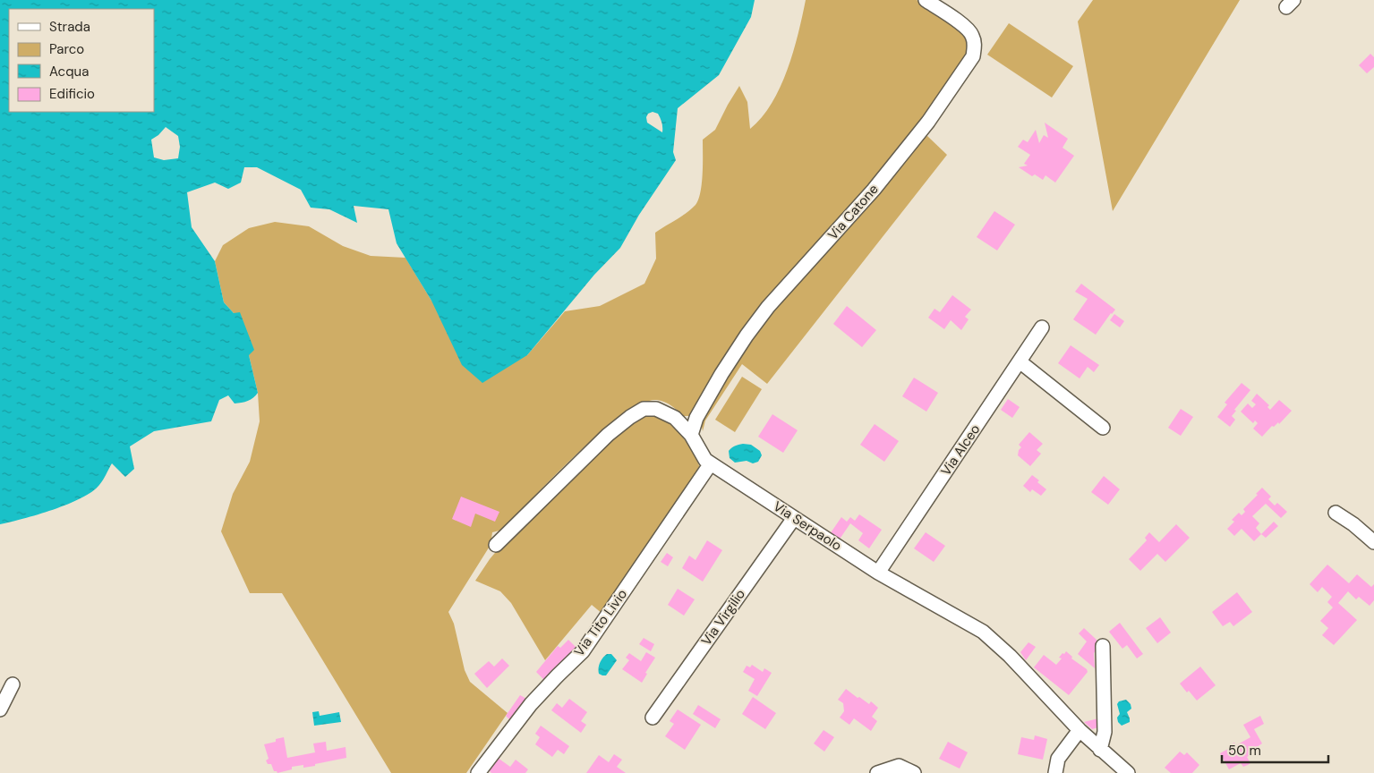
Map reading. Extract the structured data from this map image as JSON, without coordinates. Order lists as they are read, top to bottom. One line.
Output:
{"streets":{"street":["Via Catone","Via Alceo","Via Serpaolo","Via Virgilio","Via Tito Livio"]},"crossings":[["Via Catone","Via Serpaolo"],["Via Alceo","Via Serpaolo"],["Via Serpaolo","Via Virgilio"],["Via Serpaolo","Via Tito Livio"]],"legend":["Strada","Parco","Acqua","Edificio"],"scale_bar":"50 m"}
